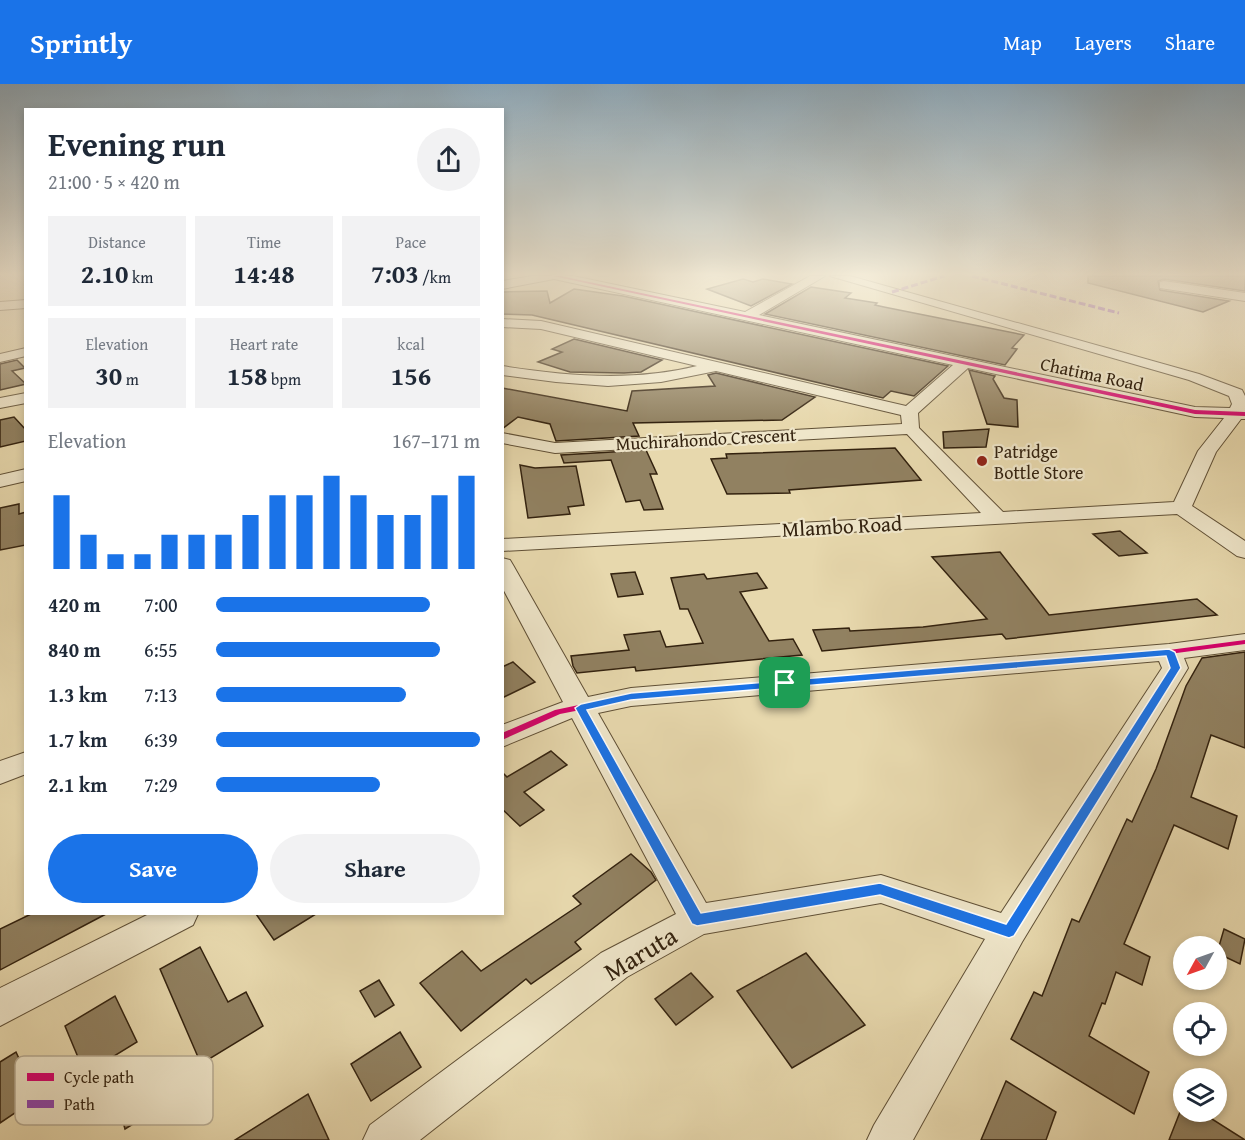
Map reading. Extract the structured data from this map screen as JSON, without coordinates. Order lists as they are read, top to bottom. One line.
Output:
{"streets":{"street":["Chatima Road","Muchirahondo Crescent","Mlambo Road","Maruta"]},"places":["Patridge Bottle Store"],"legend":["Cycle path","Path"],"north":"bottom left","page":{"header":"Sprintly","nav":["Map","Layers","Share"],"heading":["Evening run","21:00 · 5 × 420 m"],"stats":[["Distance","2.10 km"],["Time","14:48"],["Pace","7:03 /km"],["Elevation","30 m"],["Heart rate","158 bpm"],["kcal","156"]],"chart":["Elevation","167–171 m"],"list":[{"name":"420 m","note":"7:00"},{"name":"840 m","note":"6:55"},{"name":"1.3 km","note":"7:13"},{"name":"1.7 km","note":"6:39"},{"name":"2.1 km","note":"7:29"}],"buttons":["Save","Share"]}}
